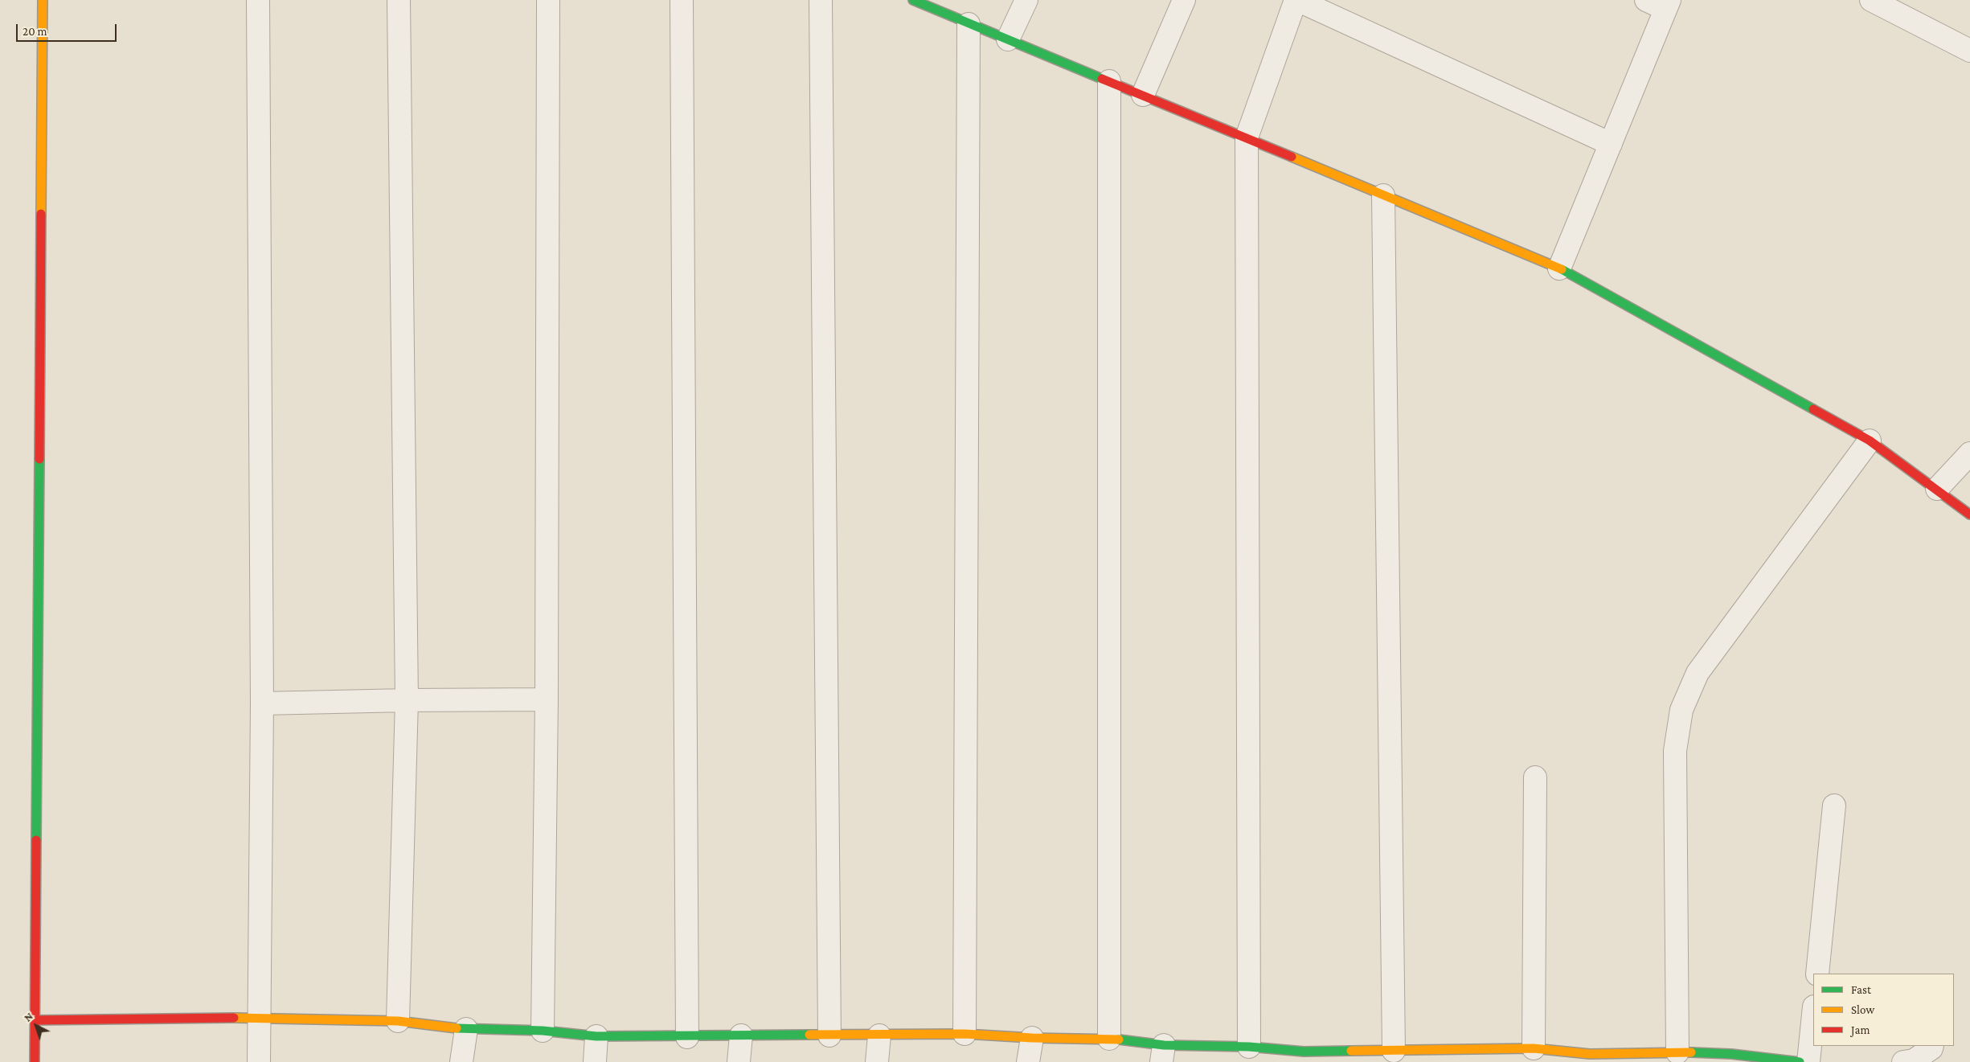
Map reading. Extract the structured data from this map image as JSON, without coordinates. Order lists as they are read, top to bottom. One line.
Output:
{"legend":["Fast","Slow","Jam"],"scale_bar":"20 m","north":"top left"}
